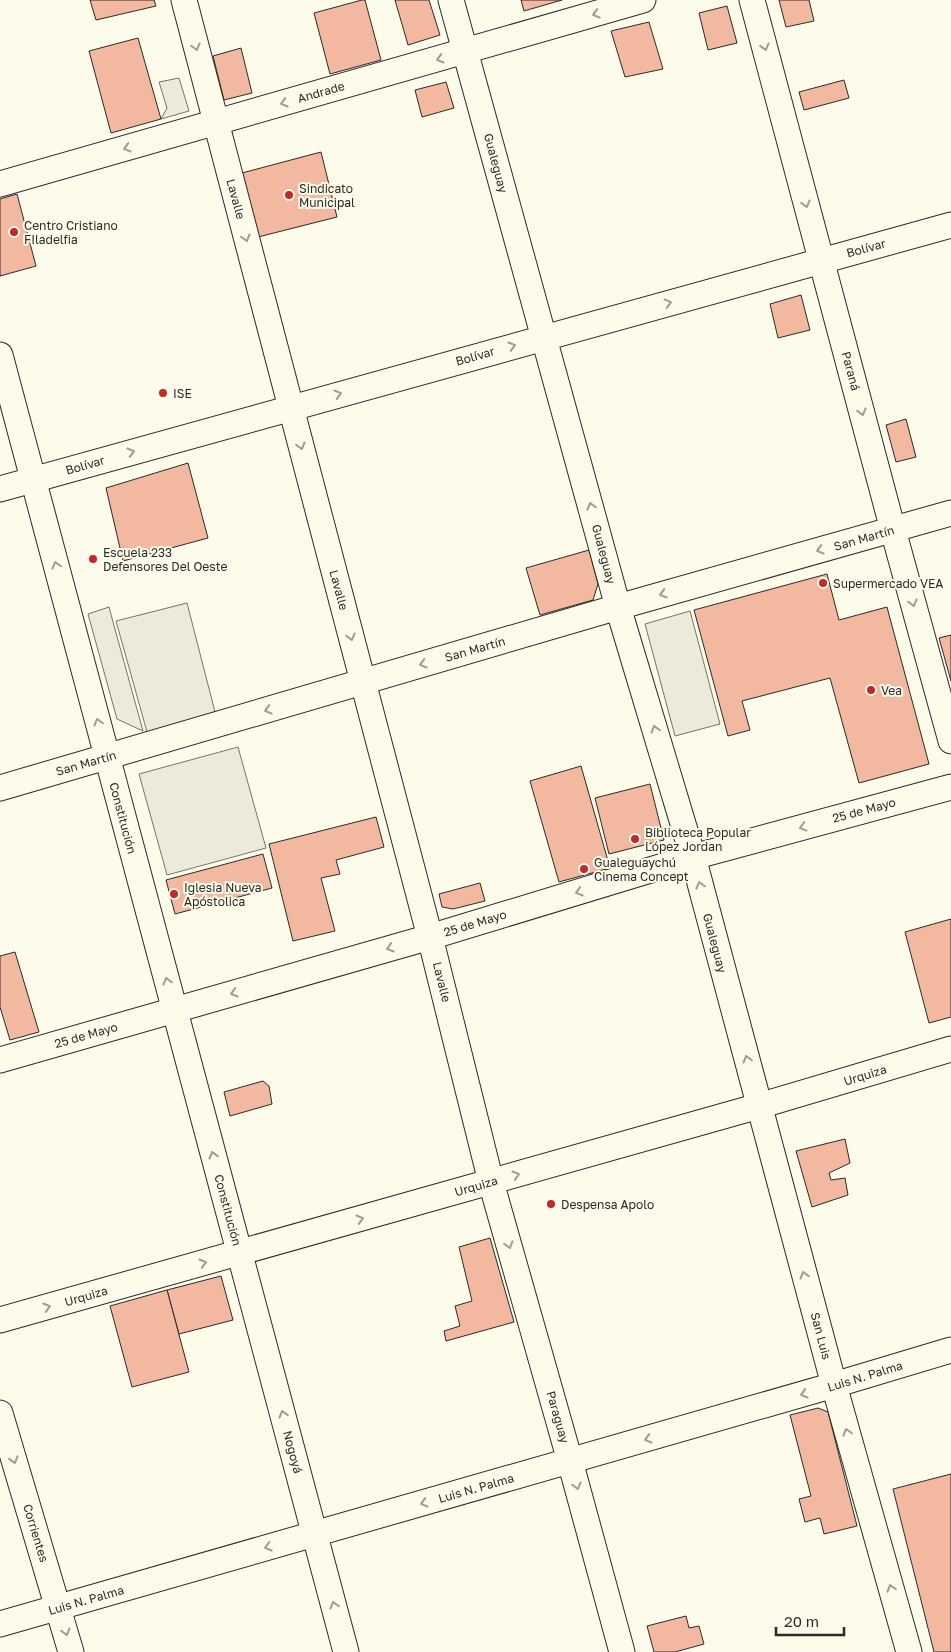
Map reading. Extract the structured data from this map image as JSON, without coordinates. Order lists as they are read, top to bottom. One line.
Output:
{"streets":{"street":["Andrade","Gualeguay","Lavalle","Bolívar","Paraná","San Martín","25 de Mayo","Constitución","Urquiza","San Luis","Luis N. Palma","Paraguay","Nogoyá","Corrientes"]},"crossings":[["Andrade","Gualeguay"],["Andrade","Lavalle"],["Gualeguay","Bolívar"],["Gualeguay","San Martín"],["Gualeguay","25 de Mayo"],["Gualeguay","Urquiza"],["Gualeguay","San Luis"],["Lavalle","Bolívar"],["Lavalle","San Martín"],["Lavalle","25 de Mayo"],["Lavalle","Urquiza"],["Lavalle","Paraguay"],["Bolívar","Paraná"],["Bolívar","Constitución"],["Paraná","San Martín"],["San Martín","Constitución"],["25 de Mayo","Constitución"],["Constitución","Urquiza"],["Constitución","Nogoyá"],["Urquiza","San Luis"],["Urquiza","Paraguay"],["Urquiza","Nogoyá"],["San Luis","Luis N. Palma"],["Luis N. Palma","Paraguay"],["Luis N. Palma","Nogoyá"],["Luis N. Palma","Corrientes"]],"one_way":["Andrade","Gualeguay","Lavalle","Bolívar","Paraná","San Martín","25 de Mayo","Constitución","Urquiza","San Luis","Luis N. Palma","Paraguay","Nogoyá","Corrientes"],"places":["Sindicato Municipal","Centro Cristiano FIladelfia","ISE","Escuela 233 Defensores Del Oeste","Supermercado VEA","Vea","Biblioteca Popular López Jordan","Gualeguaychú Cinema Concept","Iglesia Nueva Apóstolica","Despensa Apolo"],"scale_bar":"20 m"}
